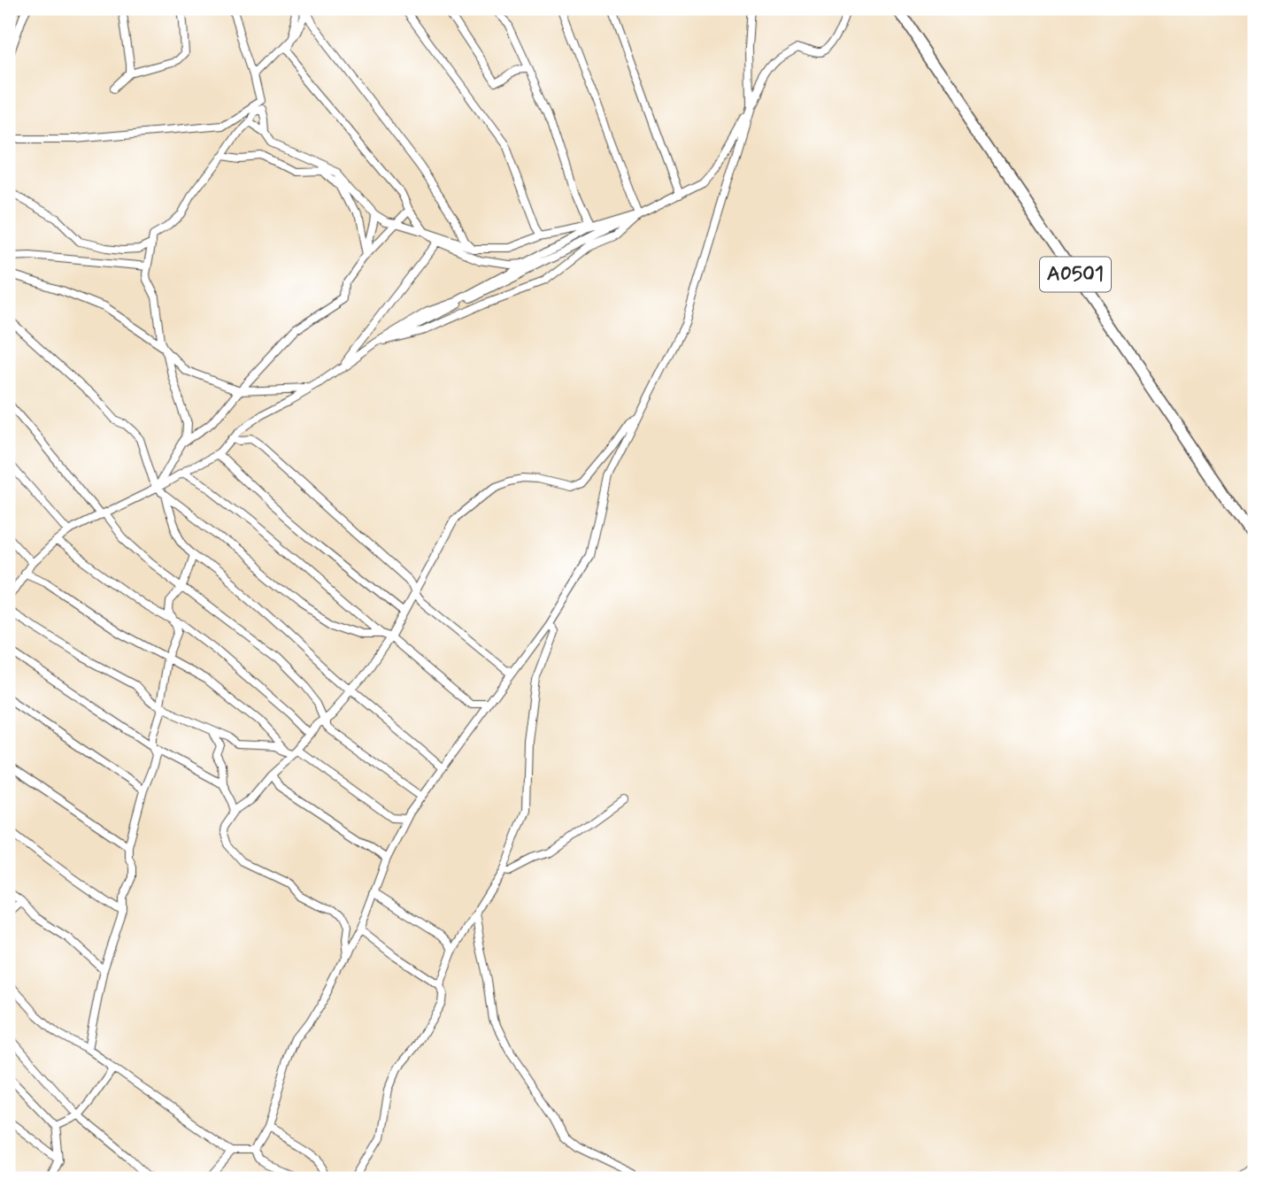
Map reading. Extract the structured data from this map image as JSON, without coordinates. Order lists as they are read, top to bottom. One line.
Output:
{"streets":{"highway":["A0501"]}}
